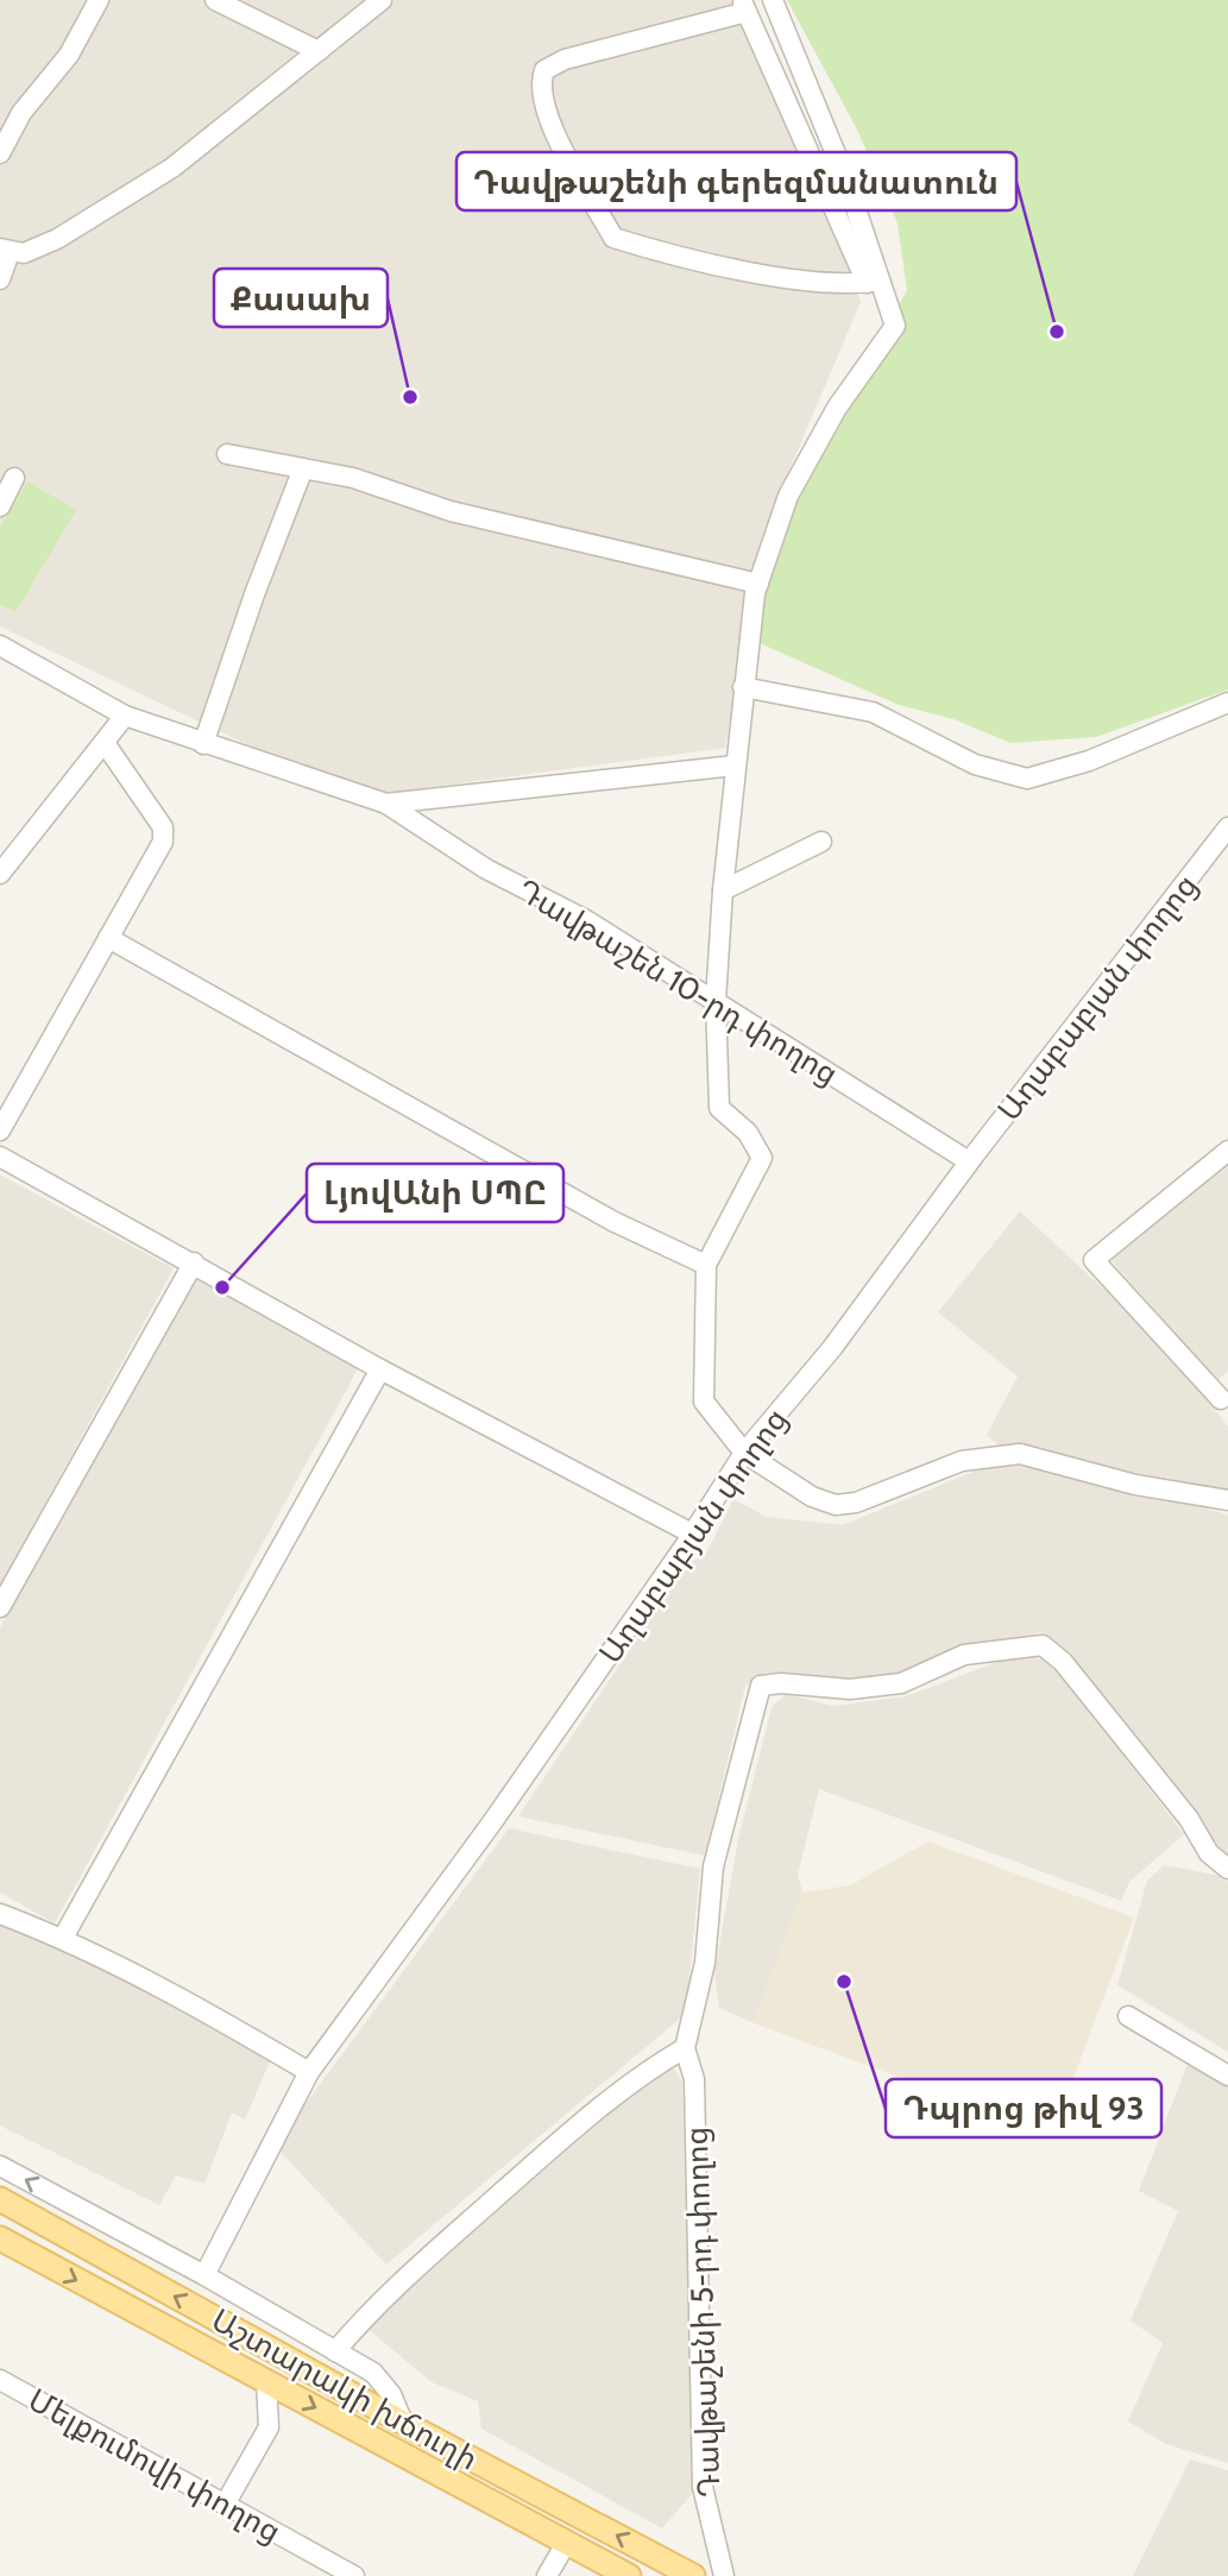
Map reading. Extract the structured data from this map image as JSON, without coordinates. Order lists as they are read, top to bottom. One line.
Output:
{"streets":{"main road":["Աշտարակի խճուղի"],"street":["Դավթաշեն 10-րդ փողոց","Աղաբաբյան փողոց","Դավթաշենի 5-րդ փողոց","Մելքումովի փողոց"]},"crossings":[["Դավթաշեն 10-րդ փողոց","Աղաբաբյան փողոց"]],"places":["Դավթաշենի գերեզմանատուն","Քասախ","ԼյովԱնի ՍՊԸ","Դպրոց թիվ 93"]}
